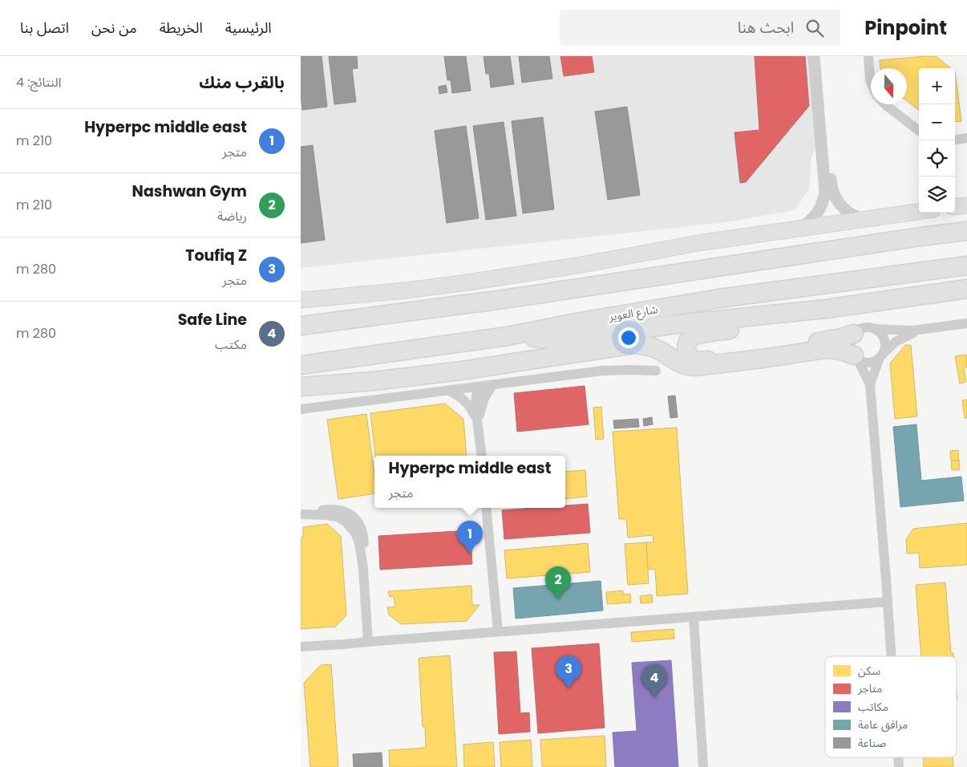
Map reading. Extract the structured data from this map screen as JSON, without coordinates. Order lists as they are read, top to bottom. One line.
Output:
{"streets":{"highway":["شارع العوير"]},"legend":["سكن","متاجر","مكاتب","مرافق عامة","صناعة"],"north":"bottom","page":{"header":"Pinpoint","search":"ابحث هنا","nav":["الرئيسية","الخريطة","من نحن","اتصل بنا"],"heading":["بالقرب منك","النتائج: 4"],"map_buttons":["+","−"],"list":[{"mark":"1","name":"Hyperpc middle east","note":"متجر","value":"210 m"},{"mark":"2","name":"Nashwan Gym","note":"رياضة","value":"210 m"},{"mark":"3","name":"Toufiq Z","note":"متجر","value":"280 m"},{"mark":"4","name":"Safe Line","note":"مكتب","value":"280 m"}],"popup":["Hyperpc middle east","متجر"],"pins":["1","2","3","4"]}}
